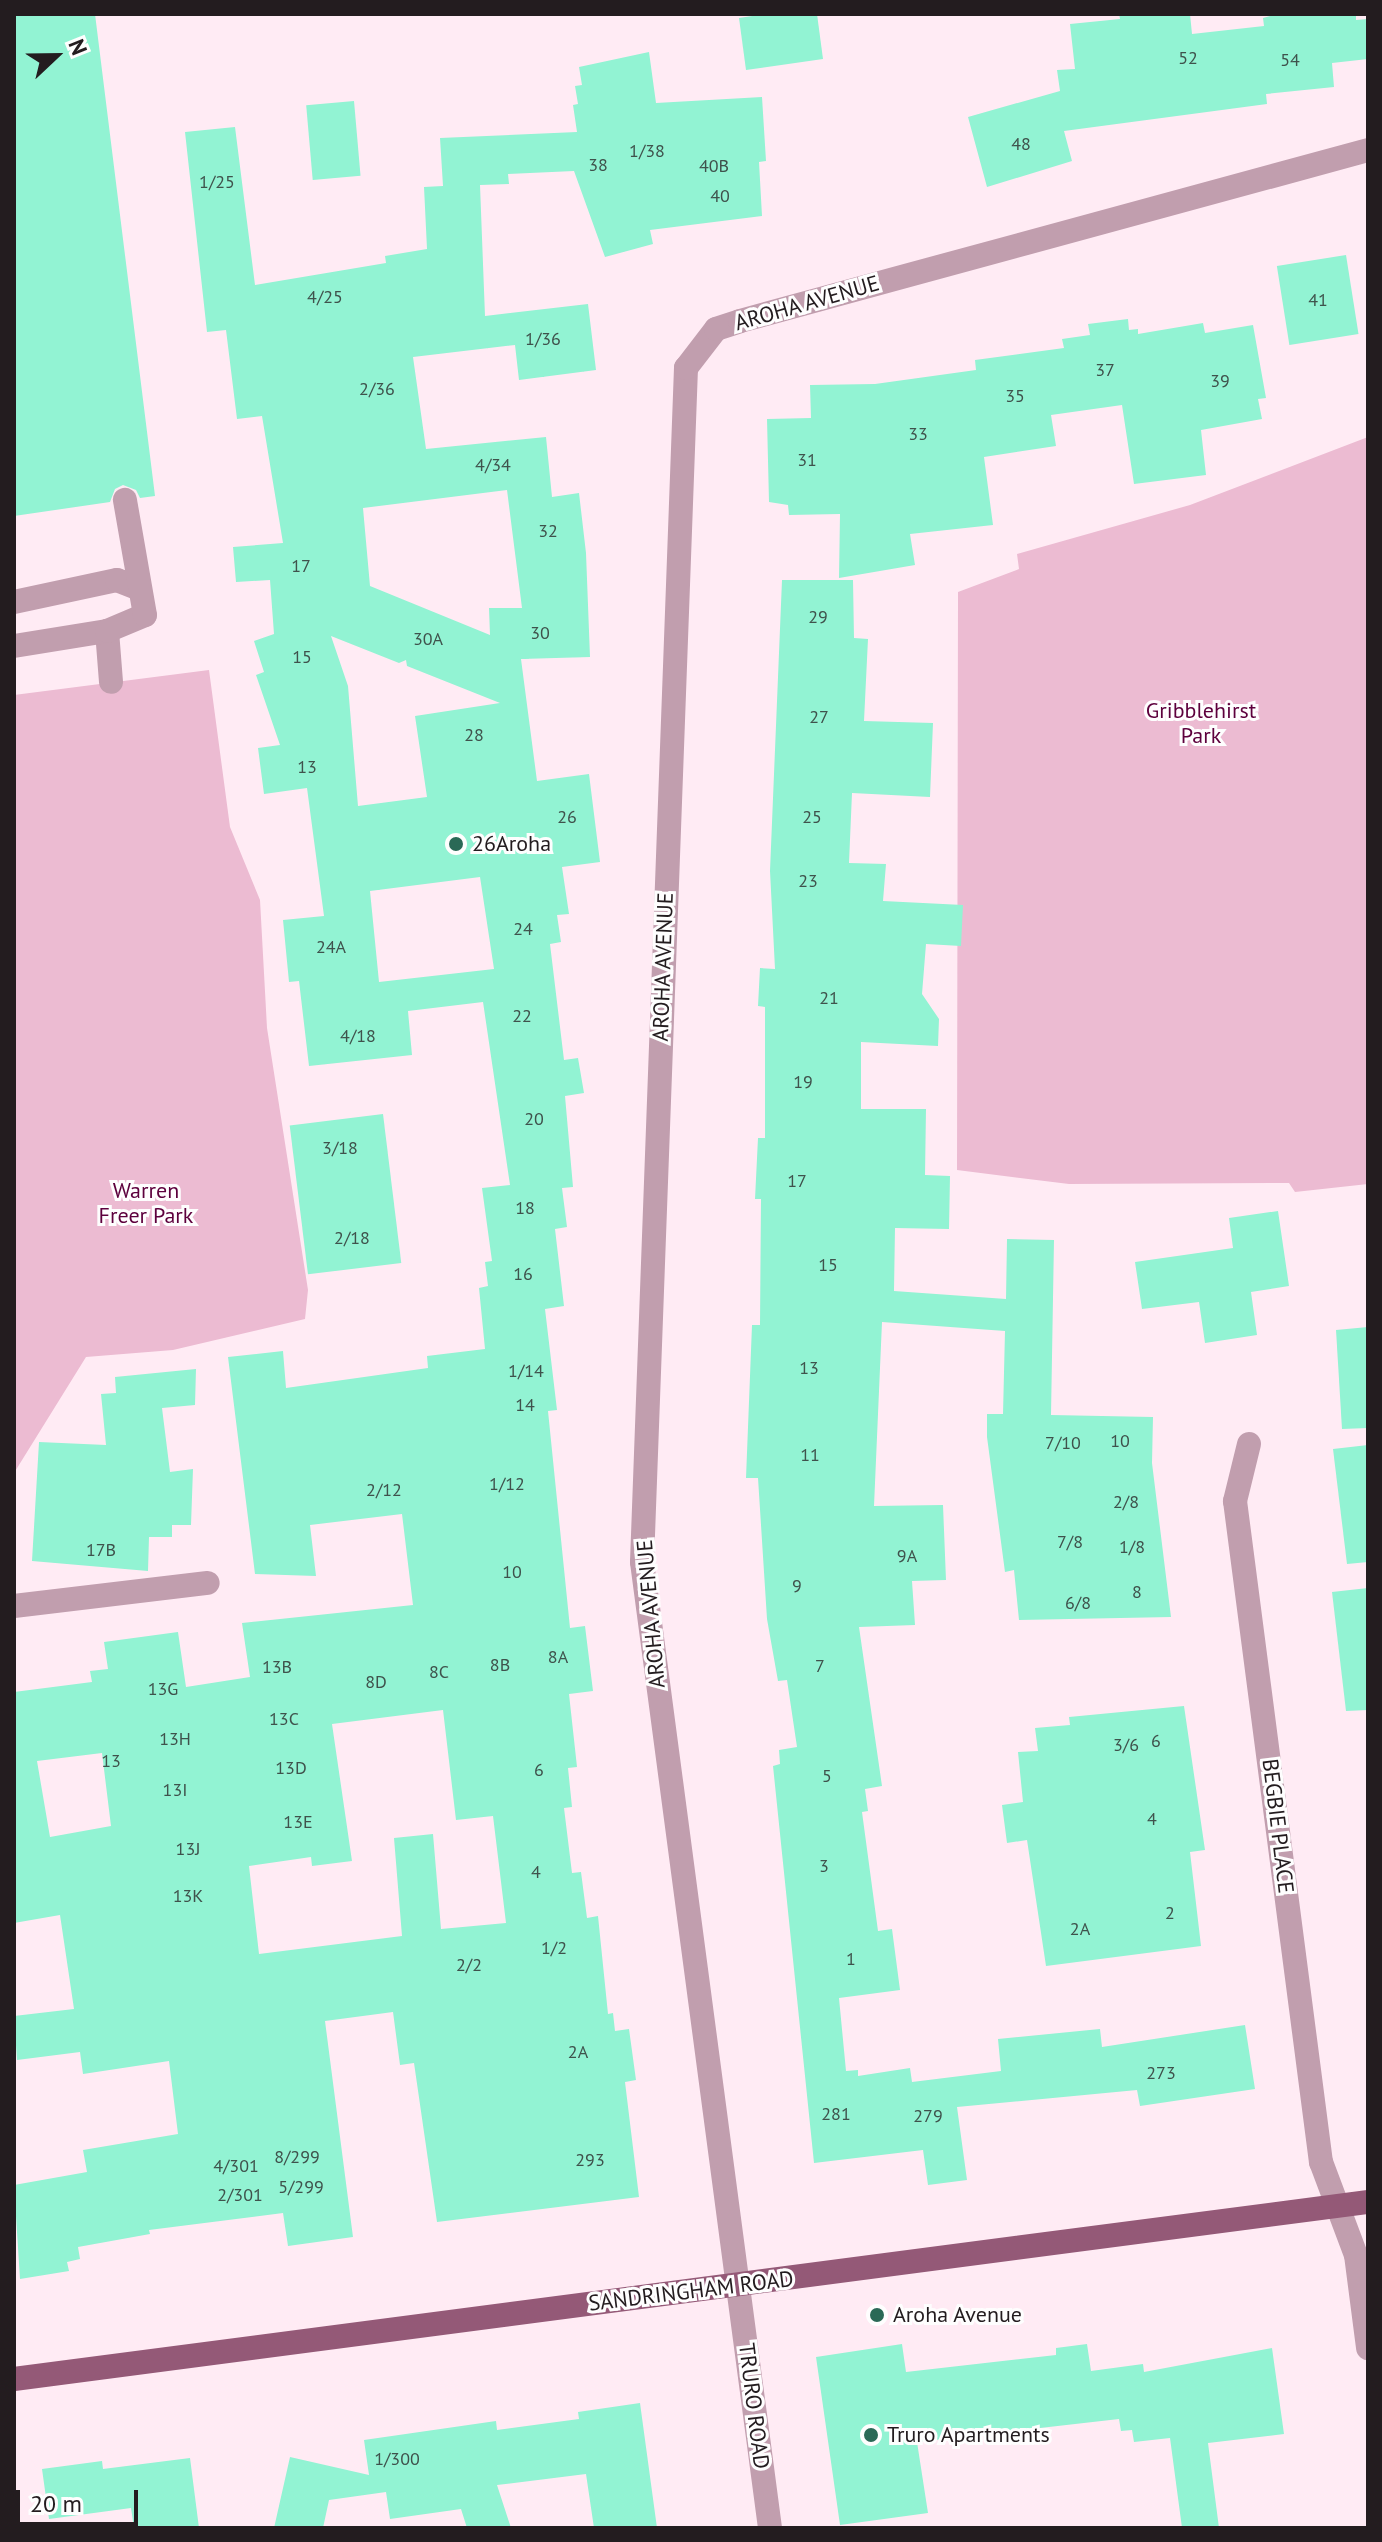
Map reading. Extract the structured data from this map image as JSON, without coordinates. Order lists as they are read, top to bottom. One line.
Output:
{"streets":{"main road":["SANDRINGHAM ROAD"],"street":["AROHA AVENUE","BEGBIE PLACE","TRURO ROAD"]},"crossings":[["AROHA AVENUE","SANDRINGHAM ROAD"],["AROHA AVENUE","TRURO ROAD"],["BEGBIE PLACE","SANDRINGHAM ROAD"],["SANDRINGHAM ROAD","TRURO ROAD"]],"parks":["Gribblehirst Park","Warren Freer Park"],"places":["26Aroha","Aroha Avenue","Truro Apartments"],"house_numbers":["52","54","48","1/38","38","40B","1/25","40","4/25","41","1/36","37","39","2/36","35","33","31","4/34","32","17","29","30","30A","15","27","28","13","26","25","23","24","24A","21","22","4/18","19","20","3/18","17","18","2/18","15","16","13","1/14","14","10","7/10","11","1/12","2/12","2/8","7/8","1/8","17B","9A","10","9","8","6/8","8A","8B","7","13B","8C","8D","13G","13C","13H","6","3/6","13","13D","6","5","13I","4","13E","13J","3","4","13K","2","2A","1/2","1","2/2","2A","273","281","279","8/299","293","4/301","5/299","2/301","1/300"],"scale_bar":"20 m","north":"right"}
